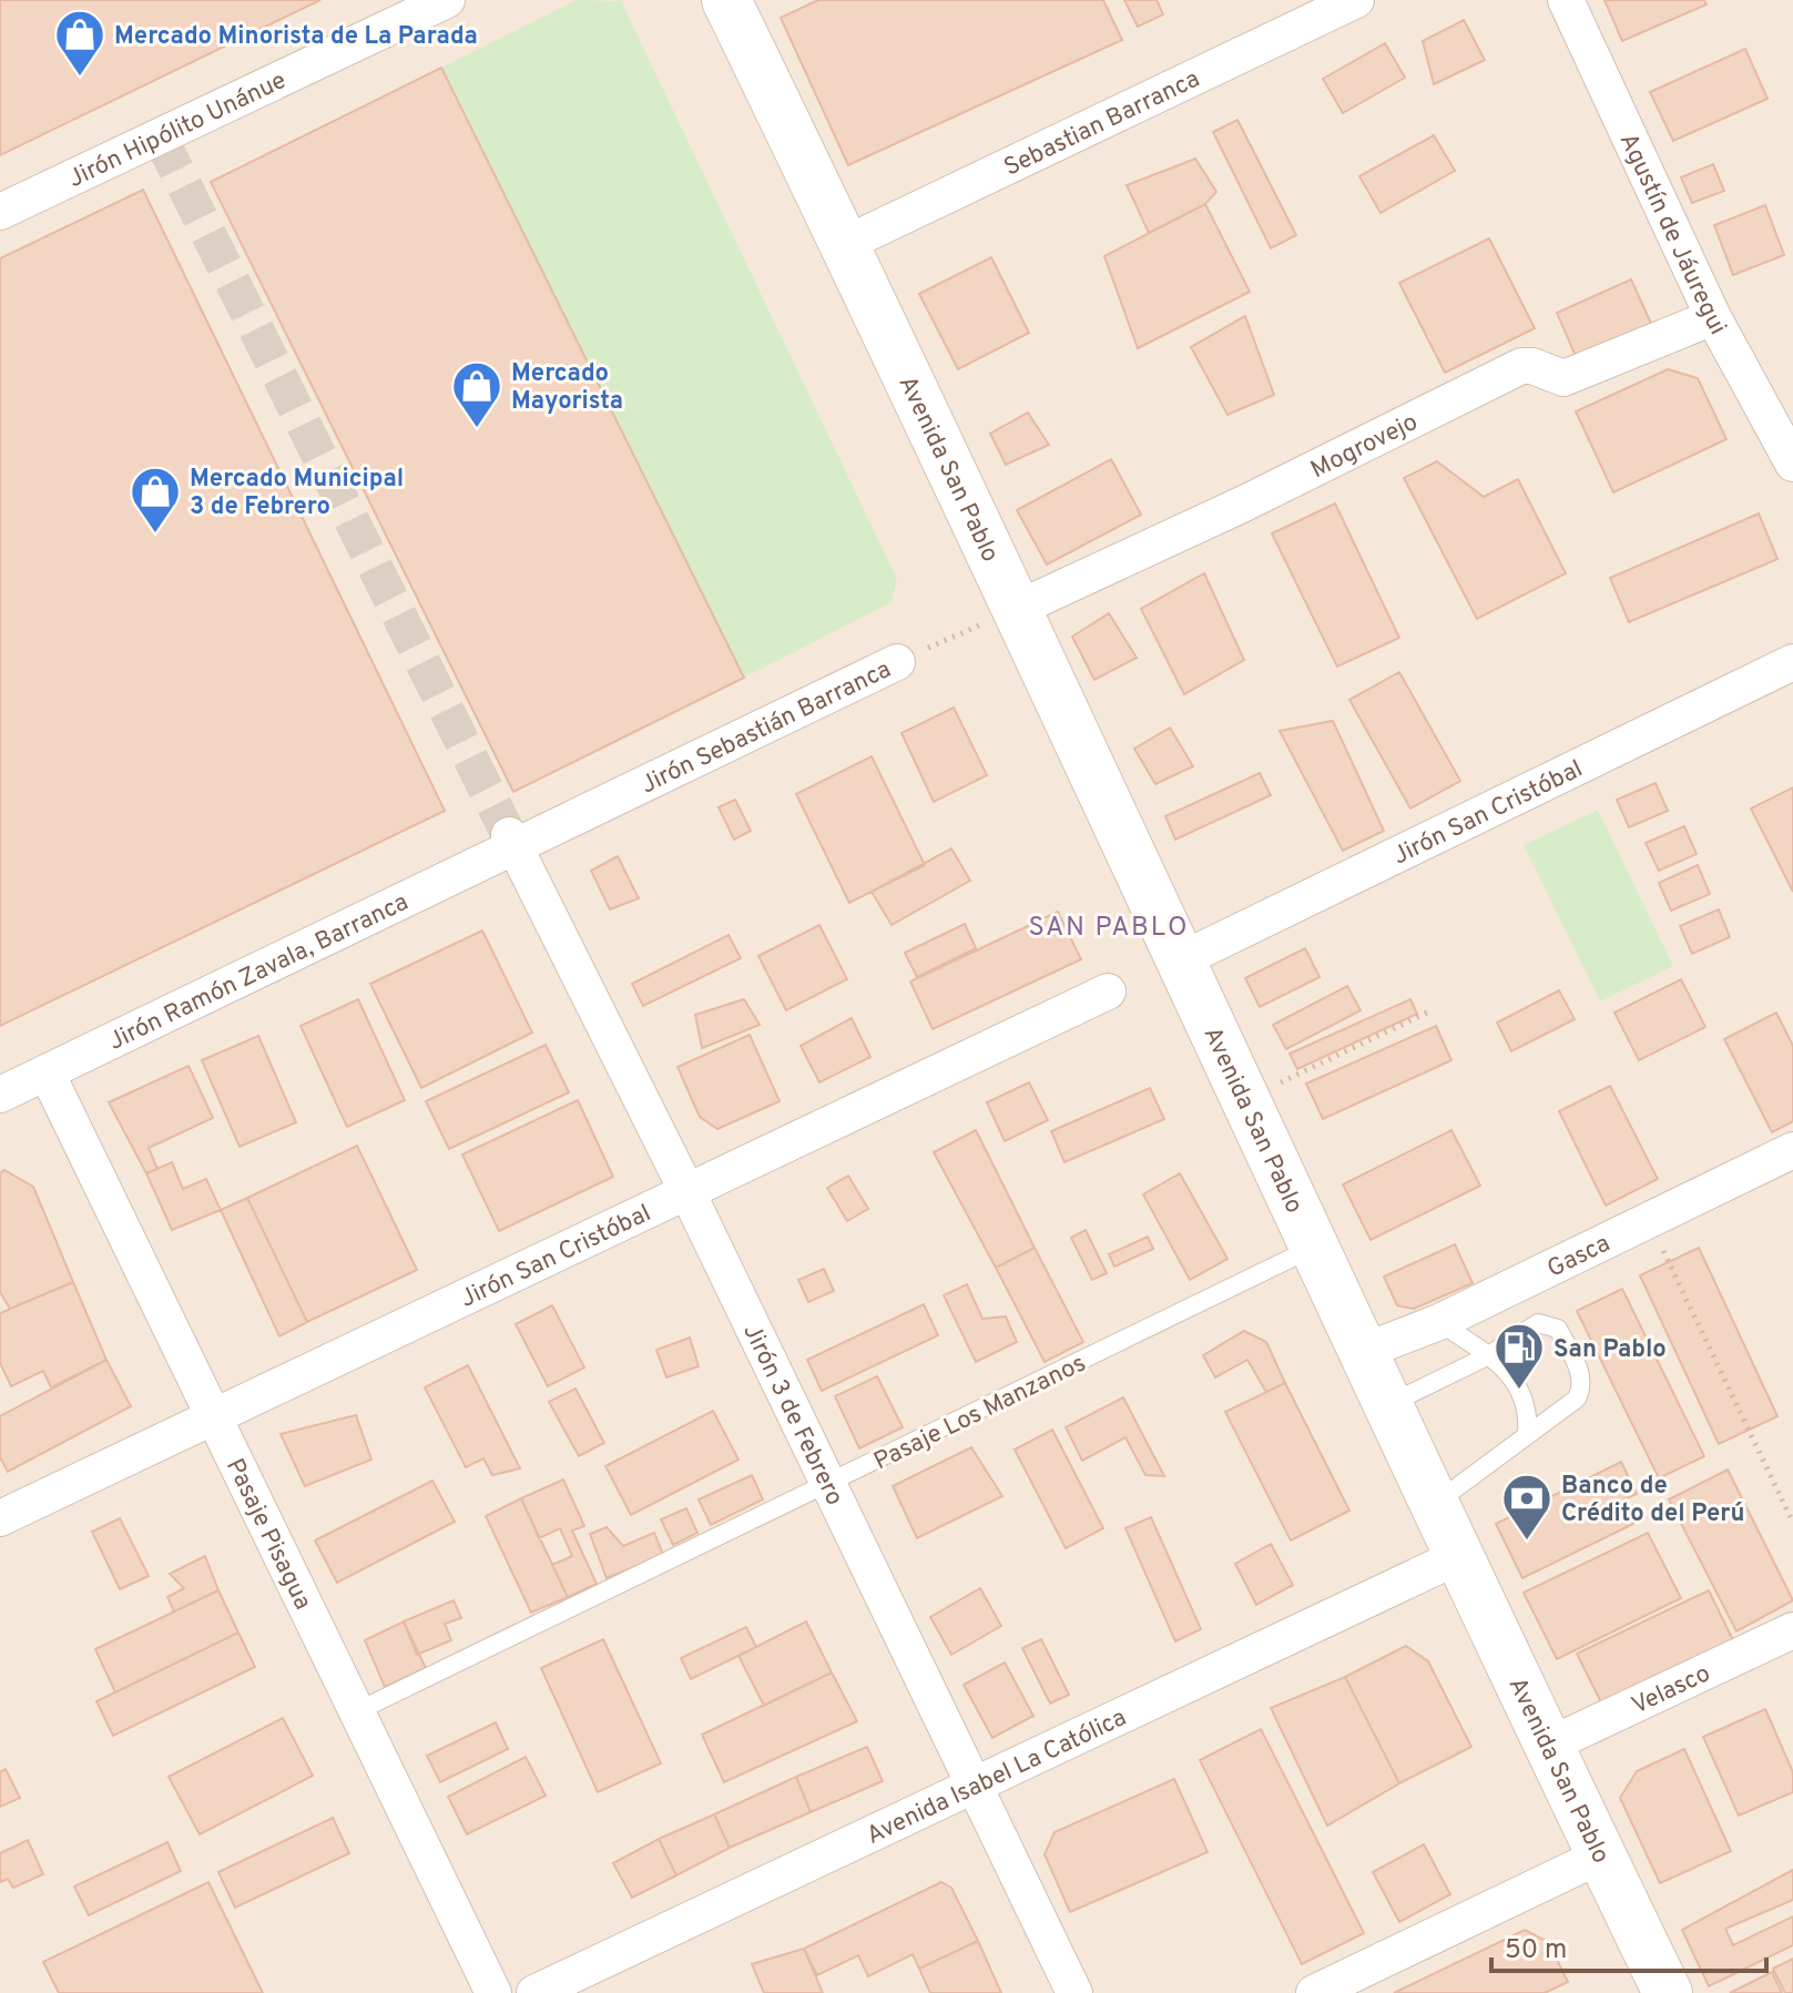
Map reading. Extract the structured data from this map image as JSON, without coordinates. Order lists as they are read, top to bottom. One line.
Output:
{"streets":{"street":["Sebastian Barranca","Jirón Hipólito Unánue","Agustín de Jáuregui","Mogrovejo","Avenida San Pablo","Jirón Sebastián Barranca","Jirón San Cristóbal","Jirón Ramón Zavala, Barranca","Gasca","Jirón 3 de Febrero","Pasaje Pisagua","Velasco","Avenida Isabel La Católica"],"lane":["Pasaje Los Manzanos"]},"crossings":[["Sebastian Barranca","Avenida San Pablo"],["Agustín de Jáuregui","Mogrovejo"],["Mogrovejo","Avenida San Pablo"],["Mogrovejo","Jirón Sebastián Barranca"],["Avenida San Pablo","Jirón Sebastián Barranca"],["Avenida San Pablo","Jirón San Cristóbal"],["Avenida San Pablo","Gasca"],["Avenida San Pablo","Pasaje Los Manzanos"],["Avenida San Pablo","Velasco"],["Avenida San Pablo","Avenida Isabel La Católica"],["Jirón Sebastián Barranca","Jirón Ramón Zavala, Barranca"],["Jirón Sebastián Barranca","Jirón 3 de Febrero"],["Jirón San Cristóbal","Jirón 3 de Febrero"],["Jirón San Cristóbal","Pasaje Pisagua"],["Jirón Ramón Zavala, Barranca","Jirón 3 de Febrero"],["Jirón Ramón Zavala, Barranca","Pasaje Pisagua"],["Pasaje Los Manzanos","Jirón 3 de Febrero"],["Pasaje Los Manzanos","Pasaje Pisagua"],["Jirón 3 de Febrero","Avenida Isabel La Católica"]],"districts":["SAN PABLO"],"places":{"shop":["Mercado Minorista de La Parada","Mercado Mayorista","Mercado Municipal 3 de Febrero"],"fuel station":["San Pablo"],"bank":["Banco de Crédito del Perú"]},"scale_bar":"50 m"}
